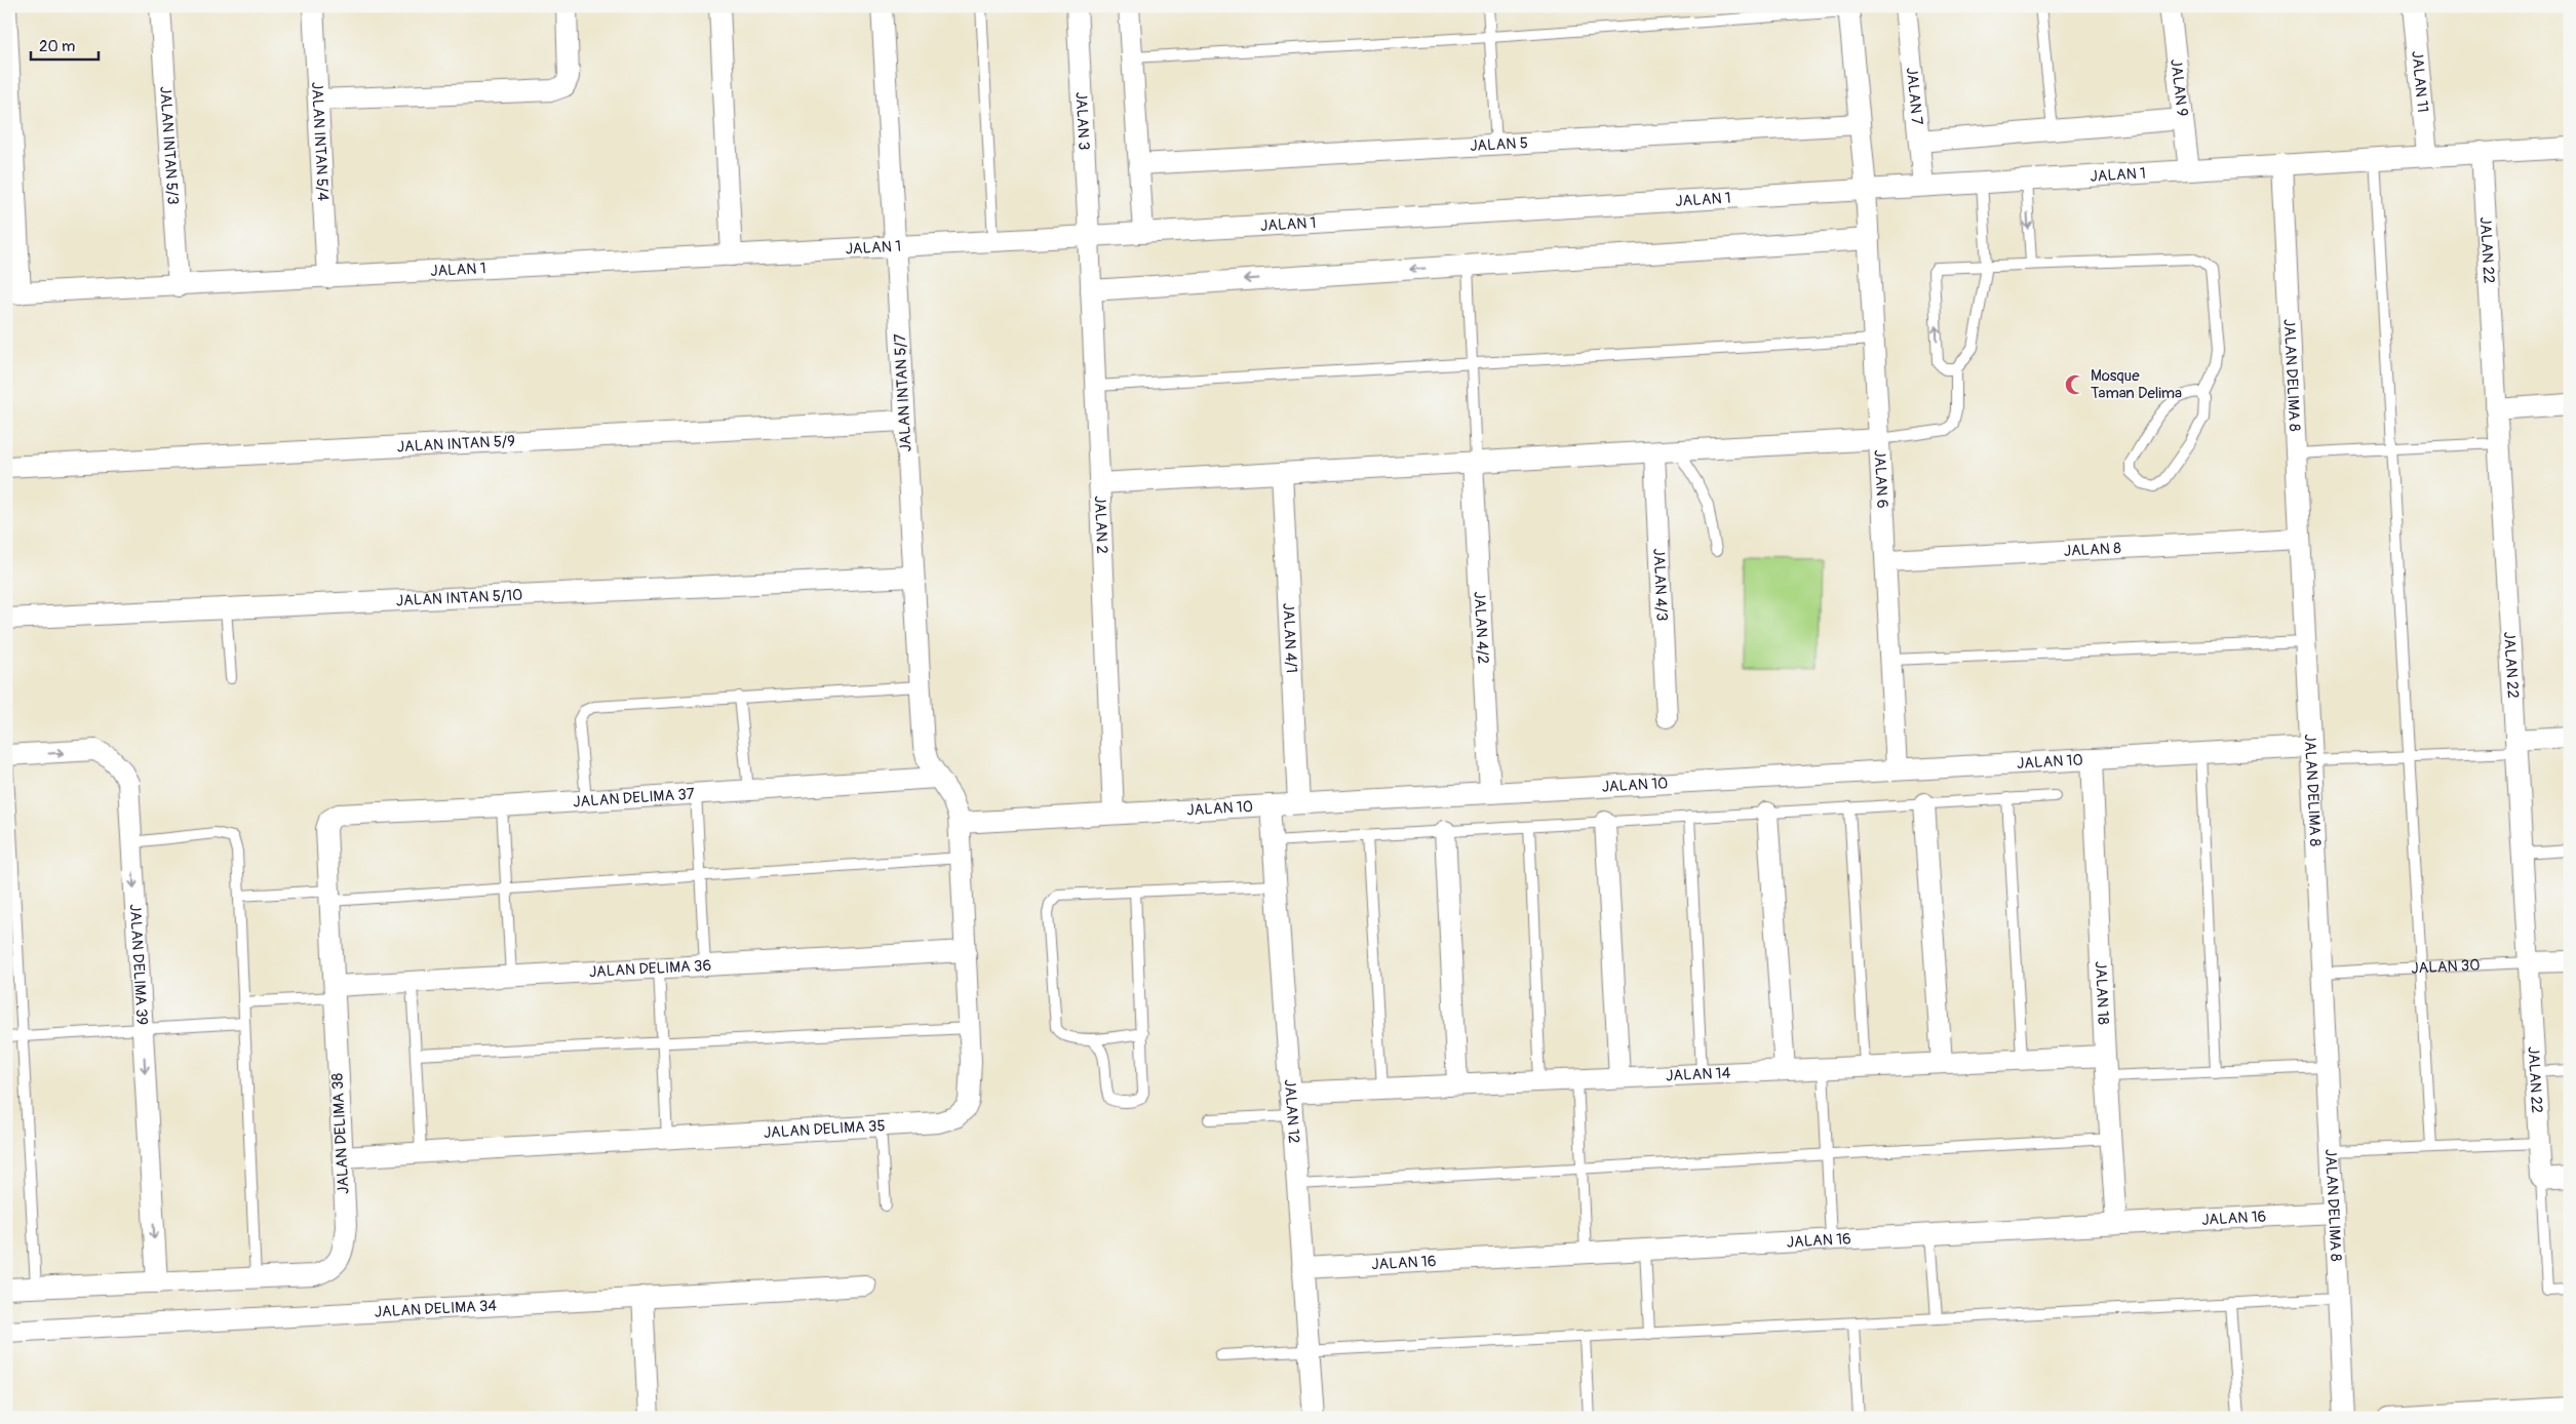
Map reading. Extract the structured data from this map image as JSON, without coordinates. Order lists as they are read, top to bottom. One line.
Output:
{"streets":{"street":["JALAN 11","JALAN 9","JALAN 7","JALAN 3","JALAN INTAN 5/4","JALAN 5","JALAN INTAN 5/3","JALAN 1","JALAN 22","JALAN DELIMA 8","JALAN INTAN 5/7","JALAN INTAN 5/9","JALAN 6","JALAN 2","JALAN 8","JALAN 4/3","JALAN INTAN 5/10","JALAN 4/2","JALAN 4/1","JALAN 10","JALAN DELIMA 37","JALAN DELIMA 39","JALAN 30","JALAN DELIMA 36","JALAN 18","JALAN 14","JALAN 12","JALAN DELIMA 35","JALAN DELIMA 38","JALAN 16","JALAN DELIMA 34"]},"crossings":[["JALAN 11","JALAN 1"],["JALAN 9","JALAN 1"],["JALAN 7","JALAN 1"],["JALAN 3","JALAN 1"],["JALAN 3","JALAN 2"],["JALAN INTAN 5/4","JALAN 1"],["JALAN 5","JALAN 6"],["JALAN INTAN 5/3","JALAN 1"],["JALAN 1","JALAN 22"],["JALAN 1","JALAN DELIMA 8"],["JALAN 1","JALAN INTAN 5/7"],["JALAN 1","JALAN 6"],["JALAN 1","JALAN 2"],["JALAN 22","JALAN 30"],["JALAN DELIMA 8","JALAN 8"],["JALAN DELIMA 8","JALAN 10"],["JALAN DELIMA 8","JALAN 30"],["JALAN DELIMA 8","JALAN 16"],["JALAN INTAN 5/7","JALAN INTAN 5/9"],["JALAN INTAN 5/7","JALAN INTAN 5/10"],["JALAN INTAN 5/7","JALAN DELIMA 37"],["JALAN INTAN 5/7","JALAN DELIMA 35"],["JALAN 6","JALAN 8"],["JALAN 6","JALAN 10"],["JALAN 2","JALAN 10"],["JALAN 4/2","JALAN 10"],["JALAN 4/1","JALAN 10"],["JALAN 10","JALAN 18"],["JALAN 10","JALAN 12"],["JALAN 10","JALAN DELIMA 35"],["JALAN DELIMA 37","JALAN DELIMA 35"],["JALAN DELIMA 37","JALAN DELIMA 38"],["JALAN DELIMA 39","JALAN DELIMA 38"],["JALAN DELIMA 36","JALAN DELIMA 35"],["JALAN DELIMA 36","JALAN DELIMA 38"],["JALAN 18","JALAN 14"],["JALAN 18","JALAN 16"],["JALAN 14","JALAN 12"],["JALAN 12","JALAN 16"],["JALAN DELIMA 35","JALAN DELIMA 38"]],"one_way":["JALAN DELIMA 39"],"places":{"mosque":["Mosque Taman Delima"]},"scale_bar":"20 m"}
